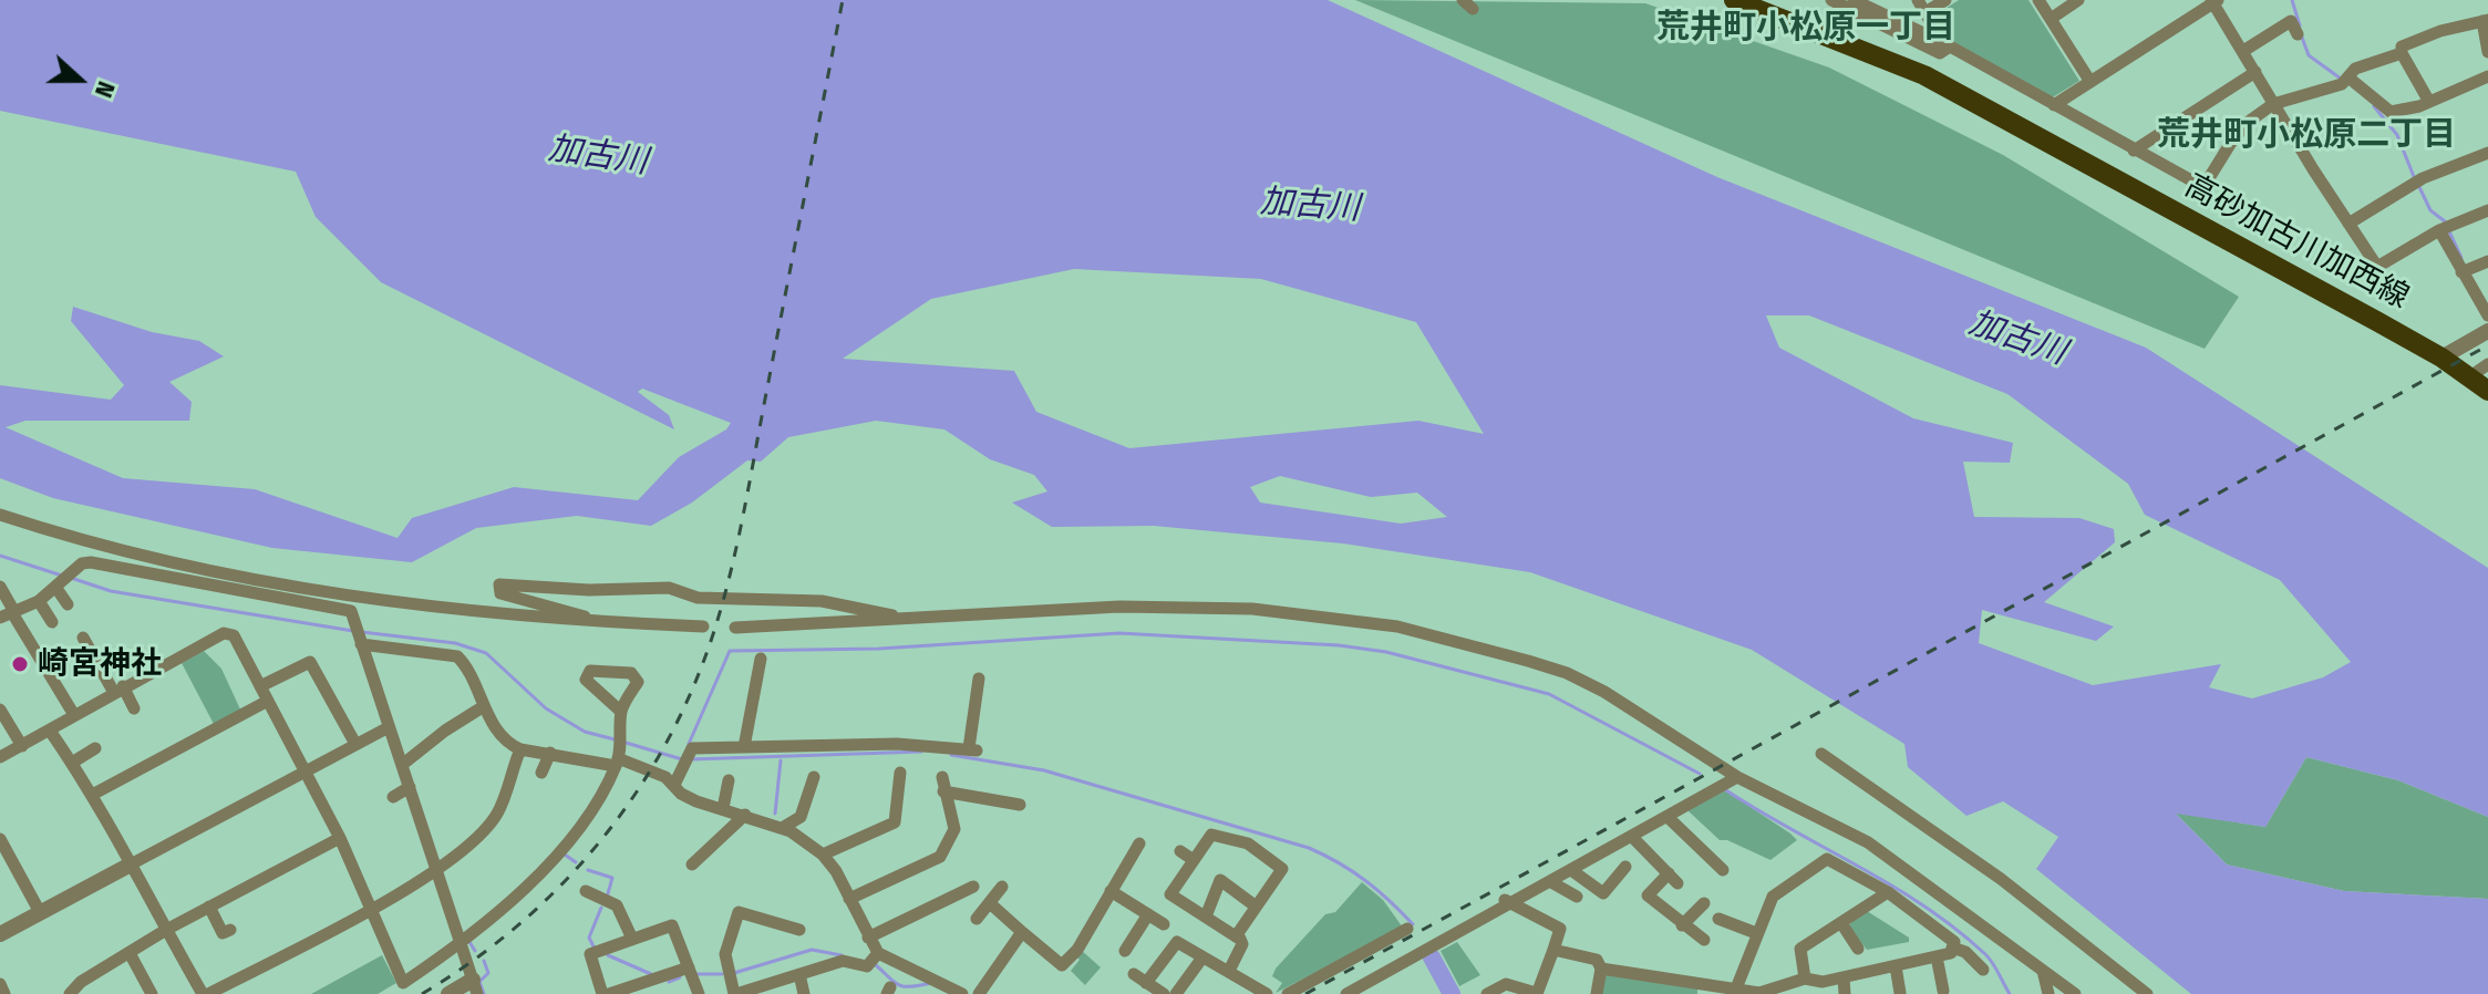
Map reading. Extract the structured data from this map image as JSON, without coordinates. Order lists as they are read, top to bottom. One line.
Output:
{"streets":{"main road":["高砂加古川加西線"]},"districts":["荒井町小松原一丁目","荒井町小松原二丁目"],"water":["加古川"],"places":["崎宮神社"],"north":"right"}
